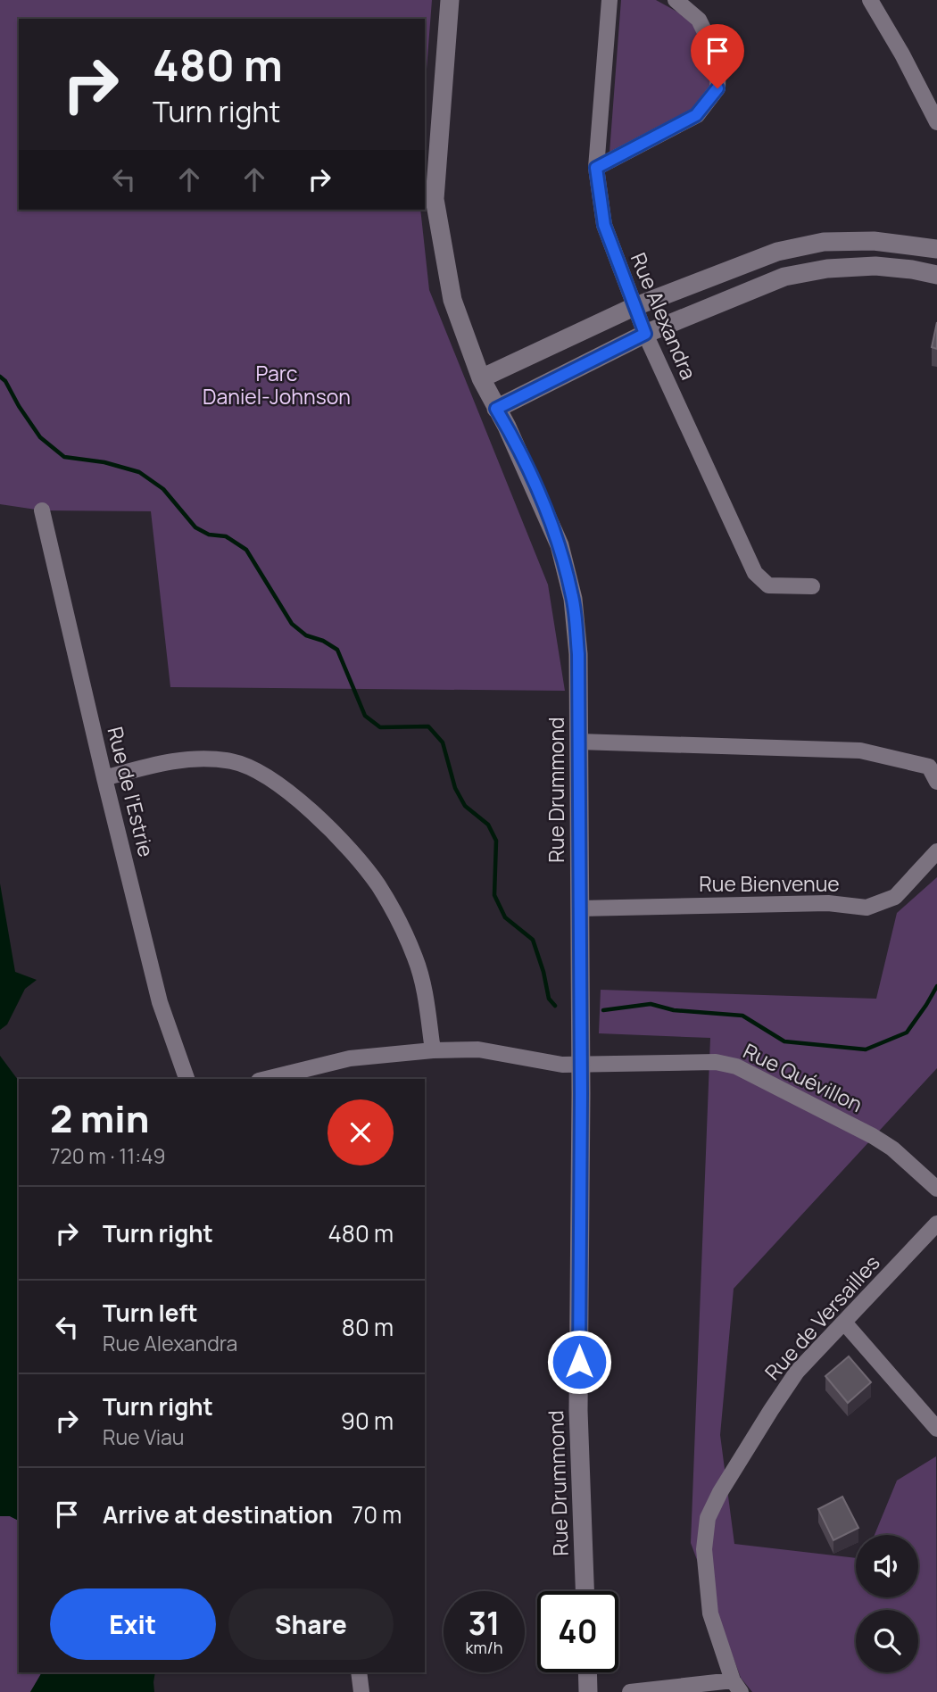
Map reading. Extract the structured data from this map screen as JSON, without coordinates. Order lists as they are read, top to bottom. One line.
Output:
{"streets":{"street":["Rue Alexandra","Rue Drummond","Rue de l'Estrie","Rue Bienvenue","Rue Quévillon","Rue de Versailles"]},"crossings":[["Rue Drummond","Rue Bienvenue"],["Rue Drummond","Rue Quévillon"]],"parks":["Parc Daniel-Johnson"],"page":{"turn":["480 m","Turn right"],"heading":["2 min","720 m · 11:49"],"list":[{"name":"Turn right","value":"480 m"},{"name":"Turn left","note":"Rue Alexandra","value":"80 m"},{"name":"Turn right","note":"Rue Viau","value":"90 m"},{"name":"Arrive at destination","value":"70 m"}],"buttons":["Exit","Share"],"speed":"31 km/h","limit":"40"}}
